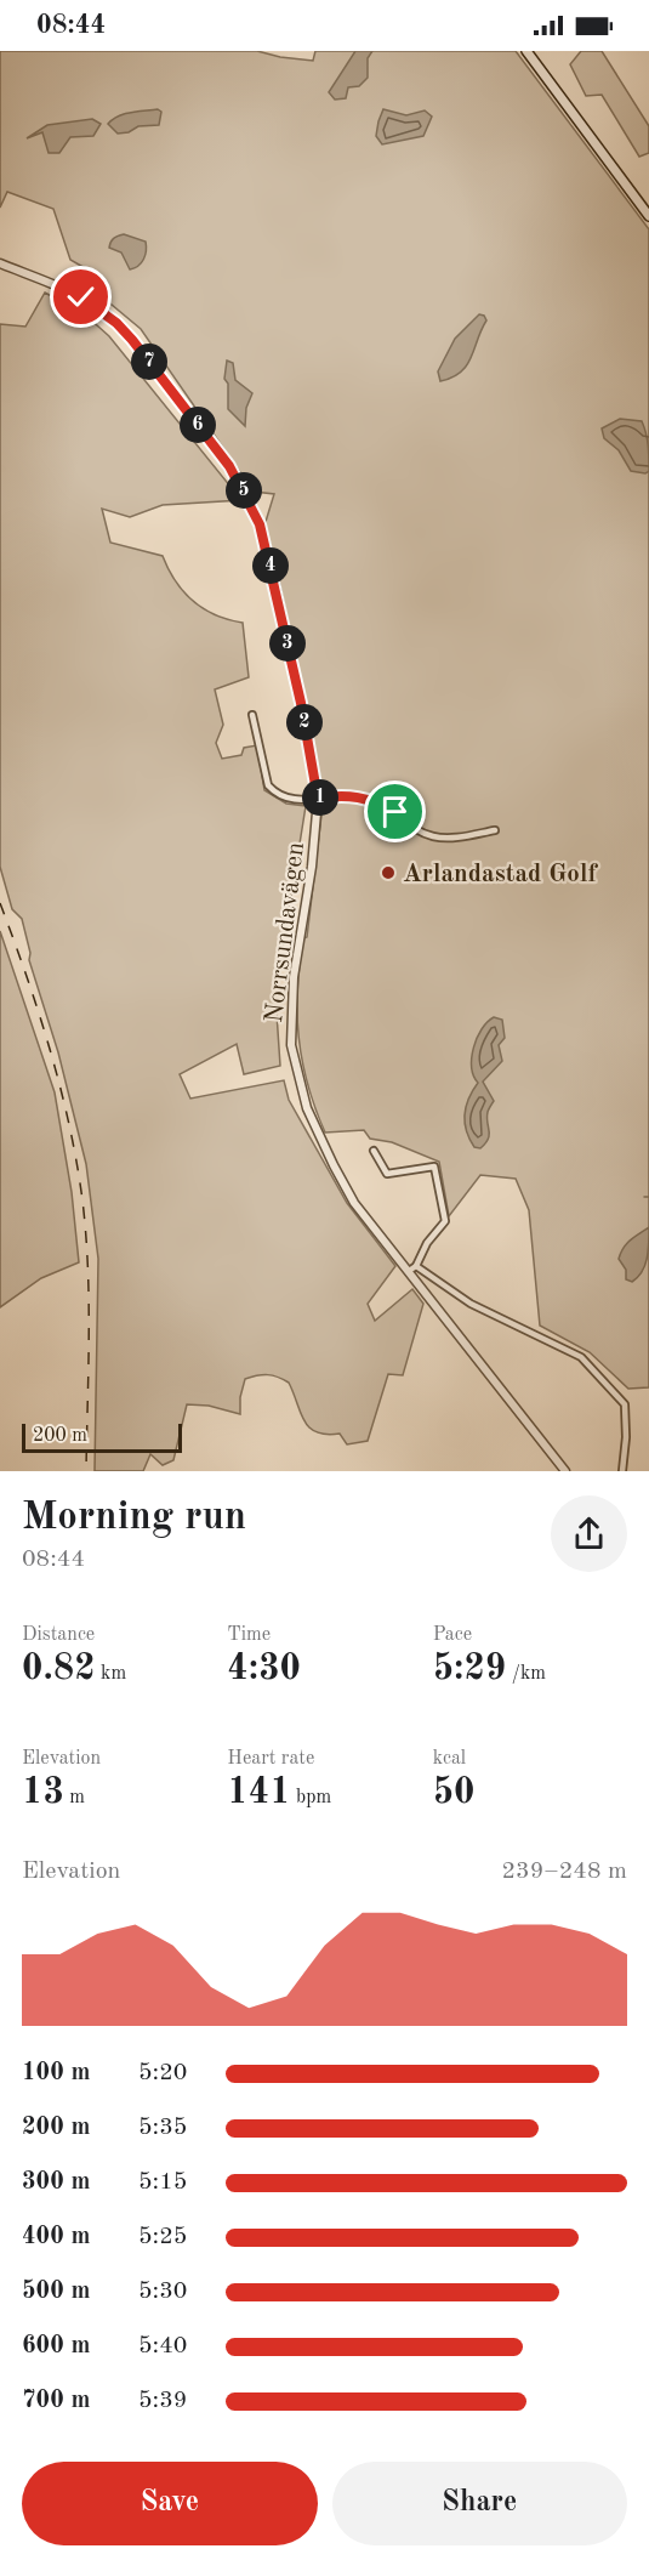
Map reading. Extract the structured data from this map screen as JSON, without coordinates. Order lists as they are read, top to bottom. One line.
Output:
{"streets":{"street":["Norrsundavägen"]},"places":["Arlandastad Golf"],"scale_bar":"200 m","page":{"status":"08:44","pins":["7","6","5","4","3","2","1"],"scale":"200 m","heading":["Morning run","08:44"],"stats":[["Distance","0.82 km"],["Time","4:30"],["Pace","5:29 /km"],["Elevation","13 m"],["Heart rate","141 bpm"],["kcal","50"]],"chart":["Elevation","239–248 m"],"list":[{"name":"100 m","note":"5:20"},{"name":"200 m","note":"5:35"},{"name":"300 m","note":"5:15"},{"name":"400 m","note":"5:25"},{"name":"500 m","note":"5:30"},{"name":"600 m","note":"5:40"},{"name":"700 m","note":"5:39"}],"buttons":["Save","Share"]}}
